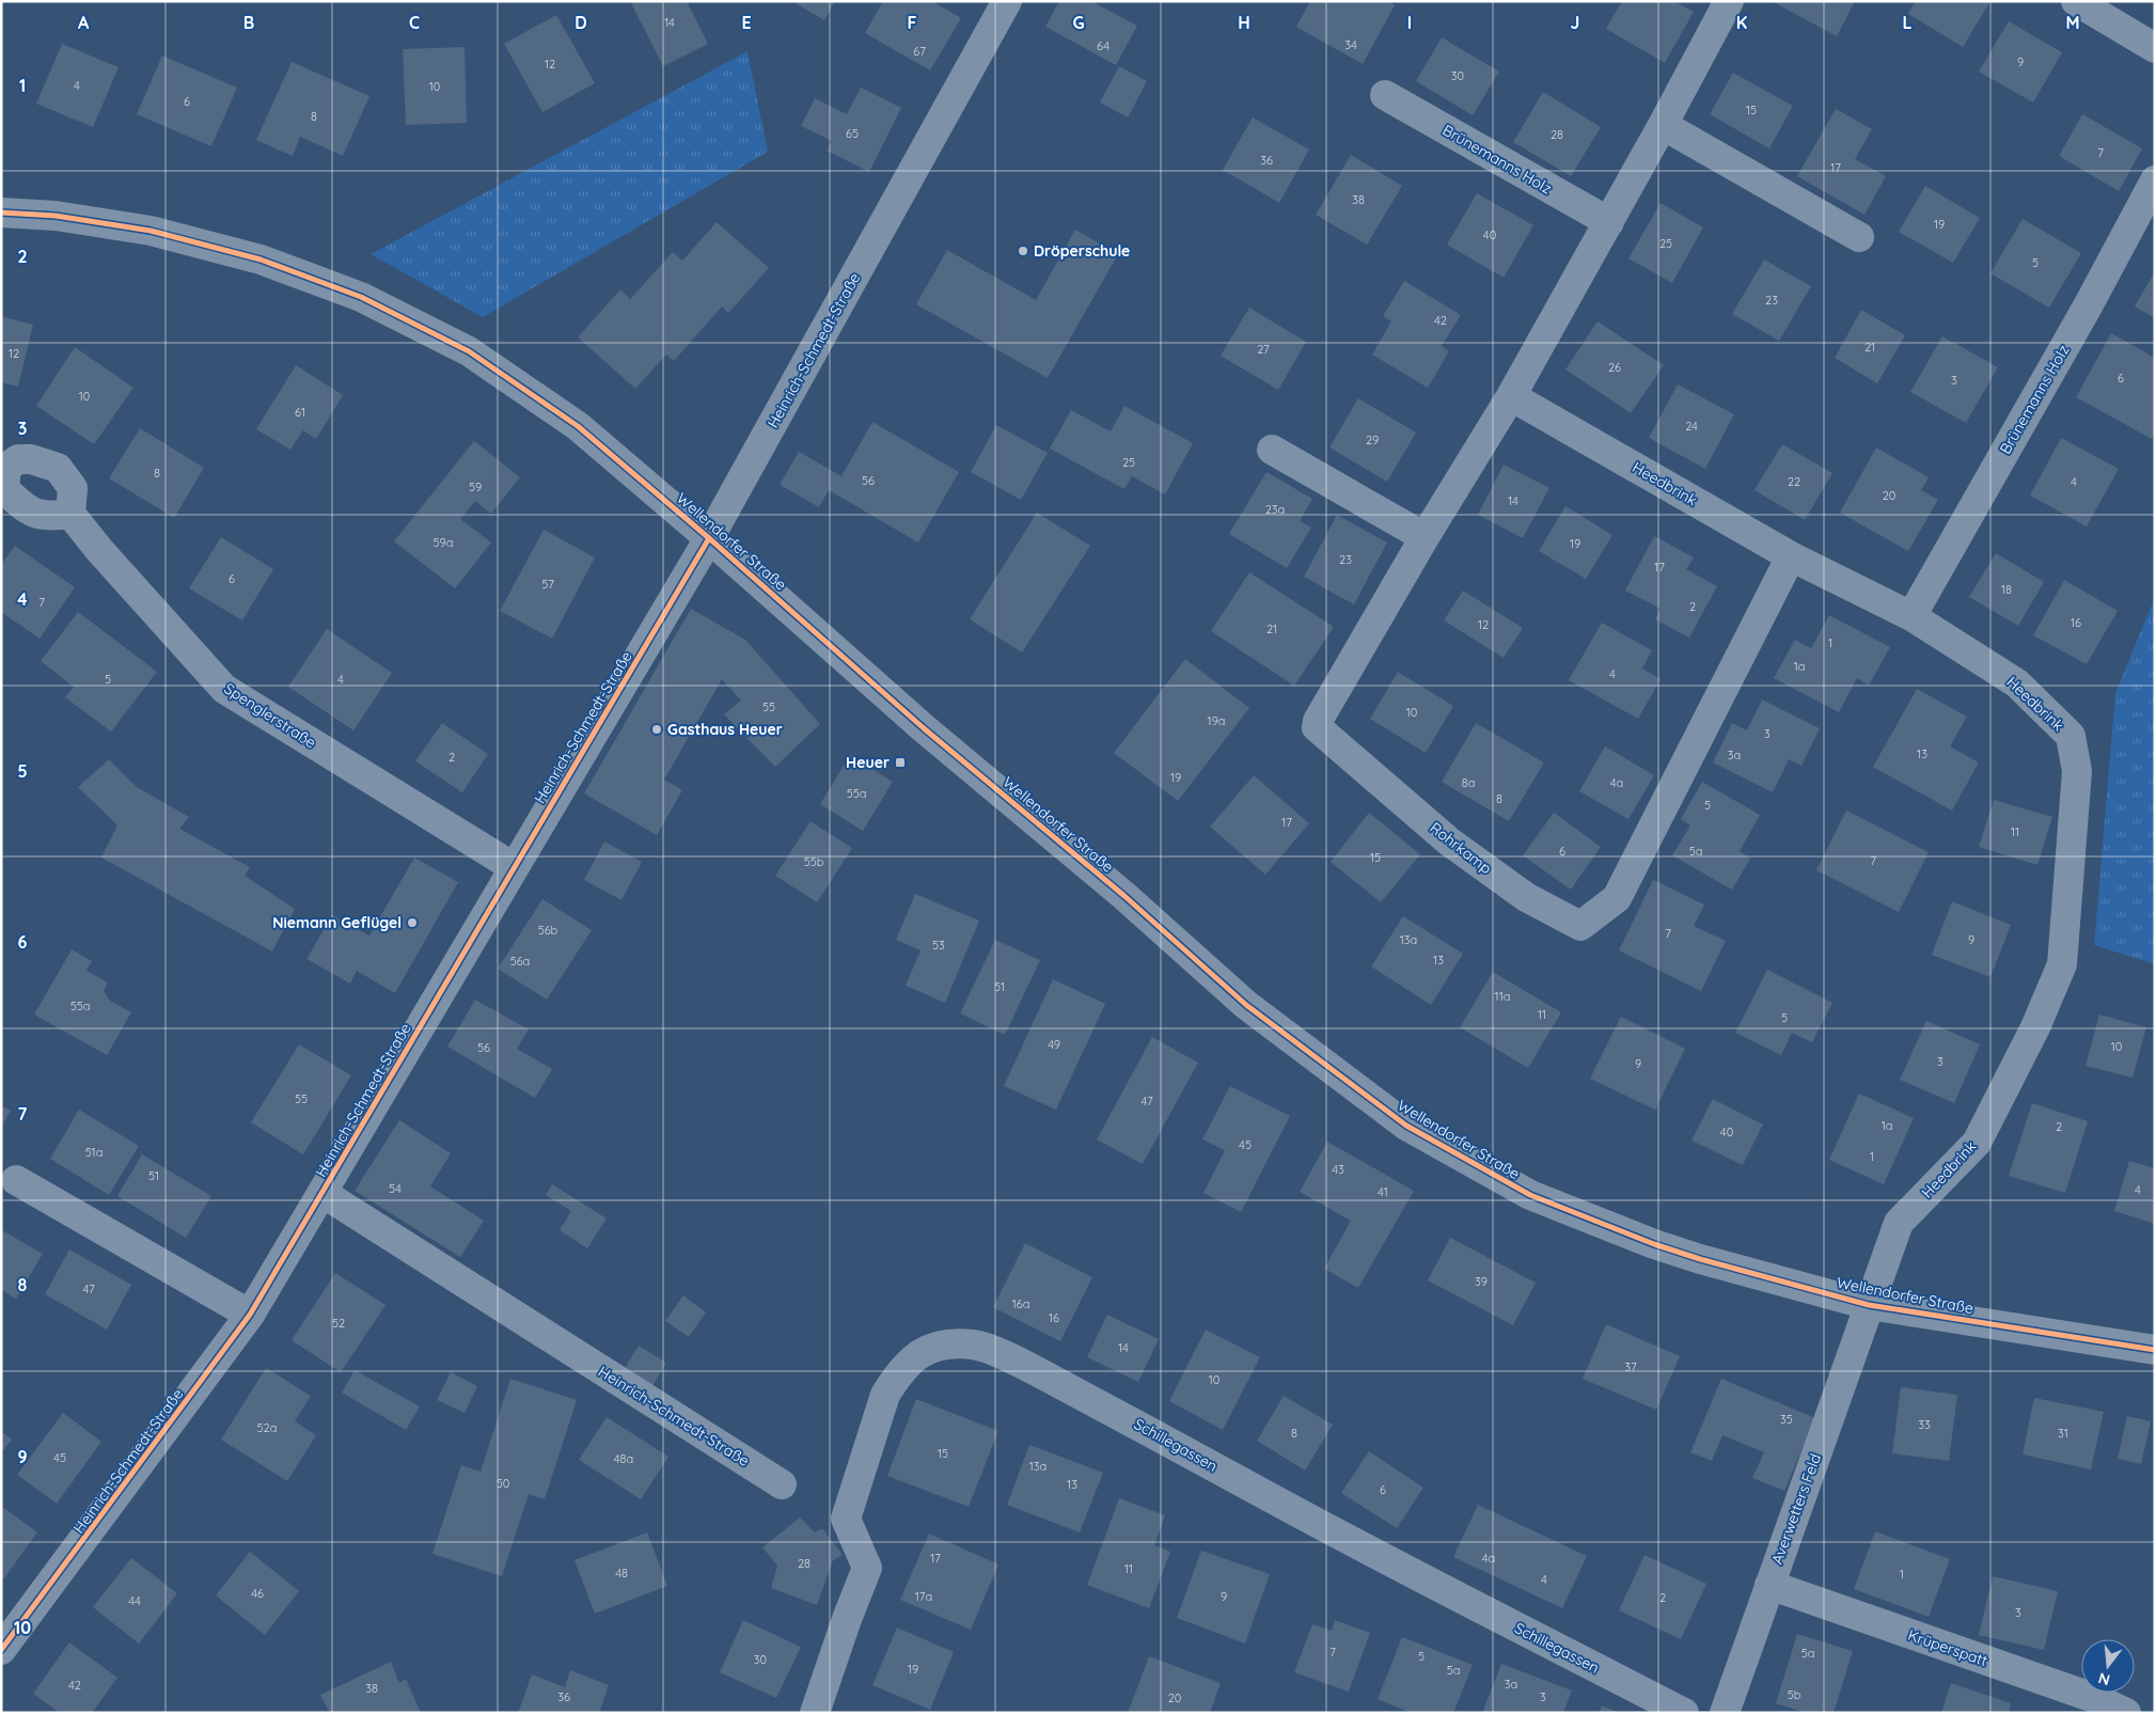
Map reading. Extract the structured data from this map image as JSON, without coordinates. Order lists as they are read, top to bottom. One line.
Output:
{"streets":{"street":["Brünemanns Holz","Heinrich-Schmedt-Straße","Heedbrink","Wellendorfer Straße","Spenglerstraße","Rohrkamp","Schillegassen","Averwetters Feld","Krüperspatt"]},"crossings":[["Brünemanns Holz","Heedbrink"],["Heinrich-Schmedt-Straße","Wellendorfer Straße"],["Heinrich-Schmedt-Straße","Spenglerstraße"],["Heedbrink","Wellendorfer Straße"],["Heedbrink","Rohrkamp"],["Heedbrink","Averwetters Feld"],["Wellendorfer Straße","Averwetters Feld"],["Averwetters Feld","Krüperspatt"]],"places":{"other":["Dröperschule","Gasthaus Heuer","Niemann Geflügel"],"transit":["Heuer"]},"house_numbers":["14","34","64","67","9","12","30","4","10","6","15","8","65","28","7","36","17","38","19","40","25","5","23","42","21","27","12","26","6","3","10","61","24","29","25","8","56","22","4","59","20","14","23a","59a","19","23","17","6","57","18","7","2","16","12","21","1","1a","4","5","4","55","10","19a","3","13","3a","2","19","8a","4a","55a","8","5","17","11","6","5a","15","7","55b","56b","7","13a","9","53","13","56a","51","11a","55a","11","5","49","10","56","3","9","55","47","1a","2","40","45","51a","1","43","51","54","4","41","39","47","16a","16","52","14","37","10","35","33","52a","8","31","15","45","48a","13a","50","13","6","17","4a","28","11","48","1","4","46","17a","9","2","44","3","7","5a","5","30","19","5a","3a","42","38","5b","36","3","20"],"north":"bottom","grid":{"columns":["A","B","C","D","E","F","G","H","I","J","K","L","M"],"rows":["1","2","3","4","5","6","7","8","9","10"]}}
